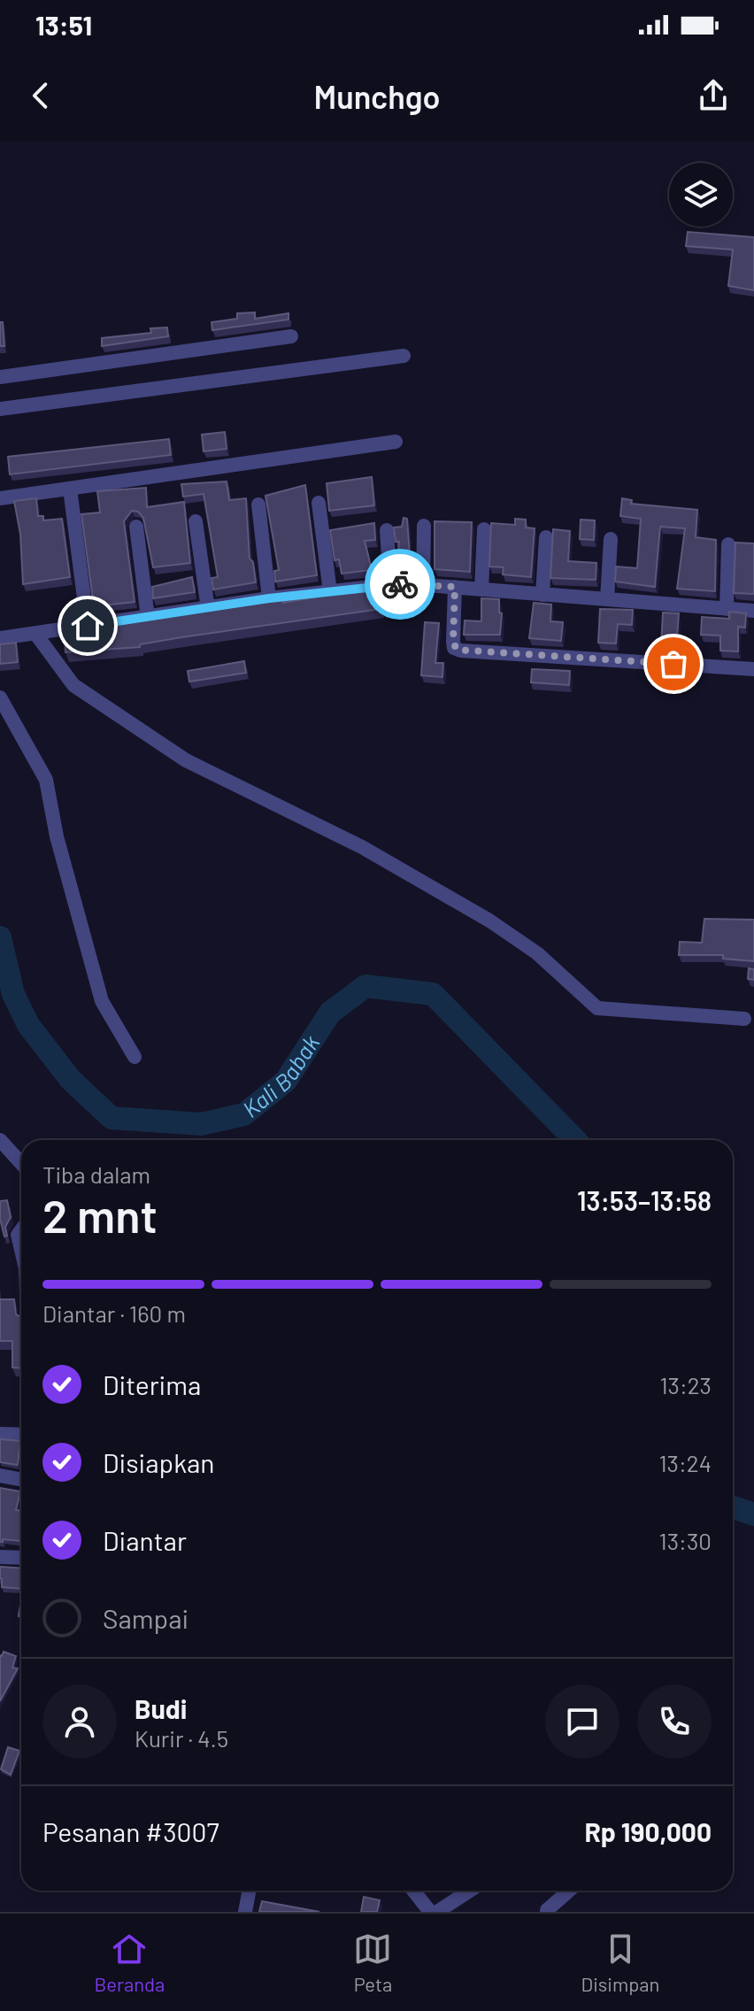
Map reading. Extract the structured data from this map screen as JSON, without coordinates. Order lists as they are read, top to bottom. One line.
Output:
{"water":["Kali Babak"],"page":{"status":"13:51","header":"Munchgo","heading":["2 mnt","Tiba dalam","13:53–13:58"],"panel":["Budi","Kurir · 4.5","Pesanan #3007","Rp 190,000"],"bar":"Diantar · 160 m","list":[["Diterima","13:23"],["Disiapkan","13:24"],["Diantar","13:30"],"Sampai"],"tabs":["Beranda","Peta","Disimpan"]}}
